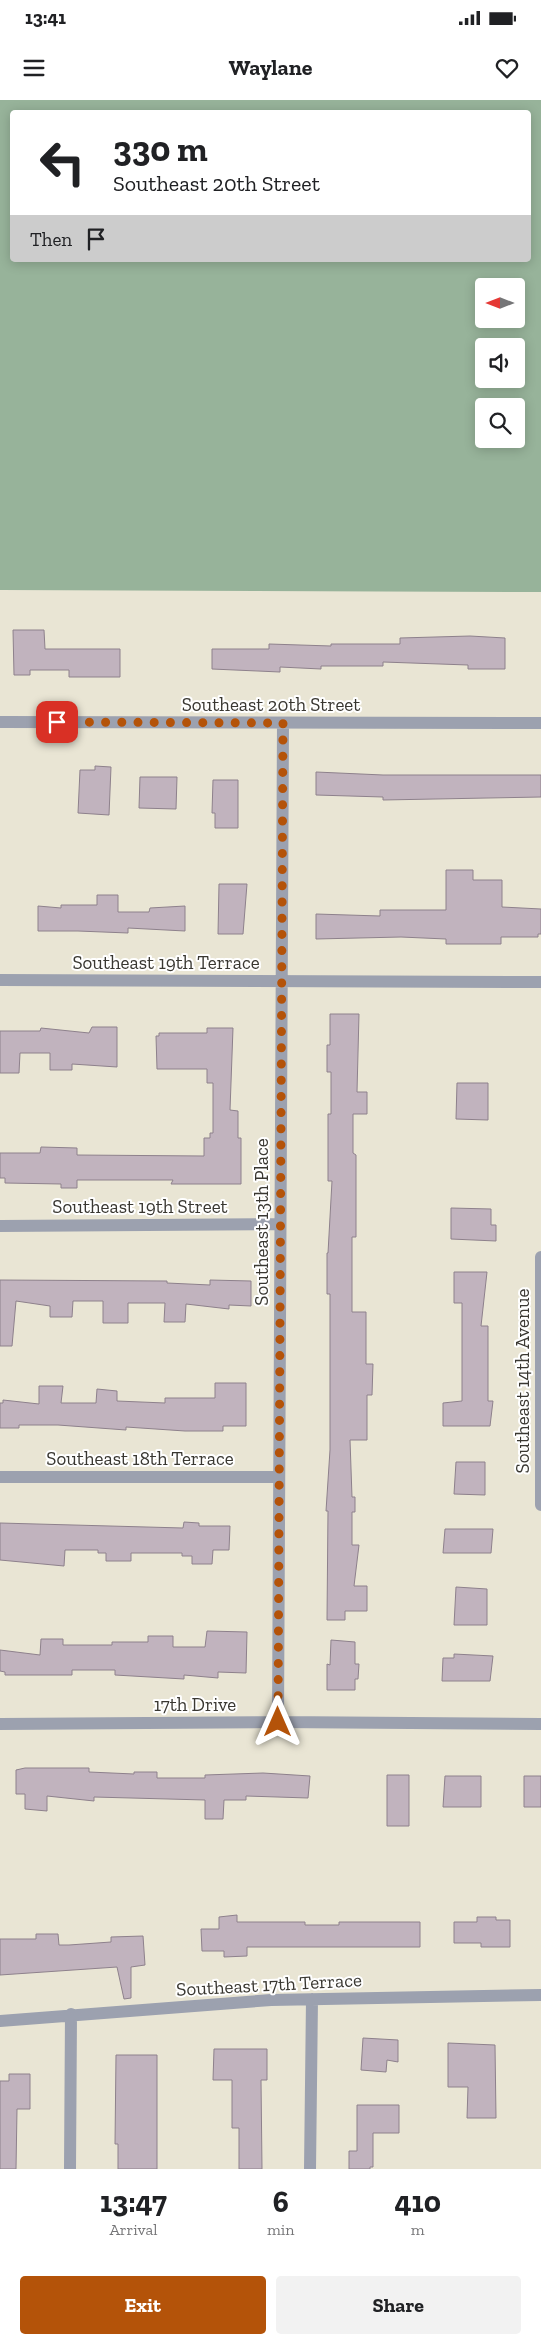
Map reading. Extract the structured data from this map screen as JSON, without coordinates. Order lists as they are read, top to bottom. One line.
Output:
{"streets":{"street":["Southeast 20th Street","Southeast 19th Terrace","Southeast 19th Street","Southeast 13th Place","Southeast 14th Avenue","Southeast 18th Terrace","17th Drive","Southeast 17th Terrace"]},"crossings":[["Southeast 20th Street","Southeast 13th Place"],["Southeast 19th Terrace","Southeast 13th Place"],["Southeast 19th Street","Southeast 13th Place"],["Southeast 13th Place","Southeast 18th Terrace"],["Southeast 13th Place","17th Drive"]],"north":"left","page":{"status":"13:41","header":"Waylane","turn":["330 m","Southeast 20th Street"],"then":"Then","eta":["13:47","Arrival","6","min","410","m"],"buttons":["Exit","Share"]}}
